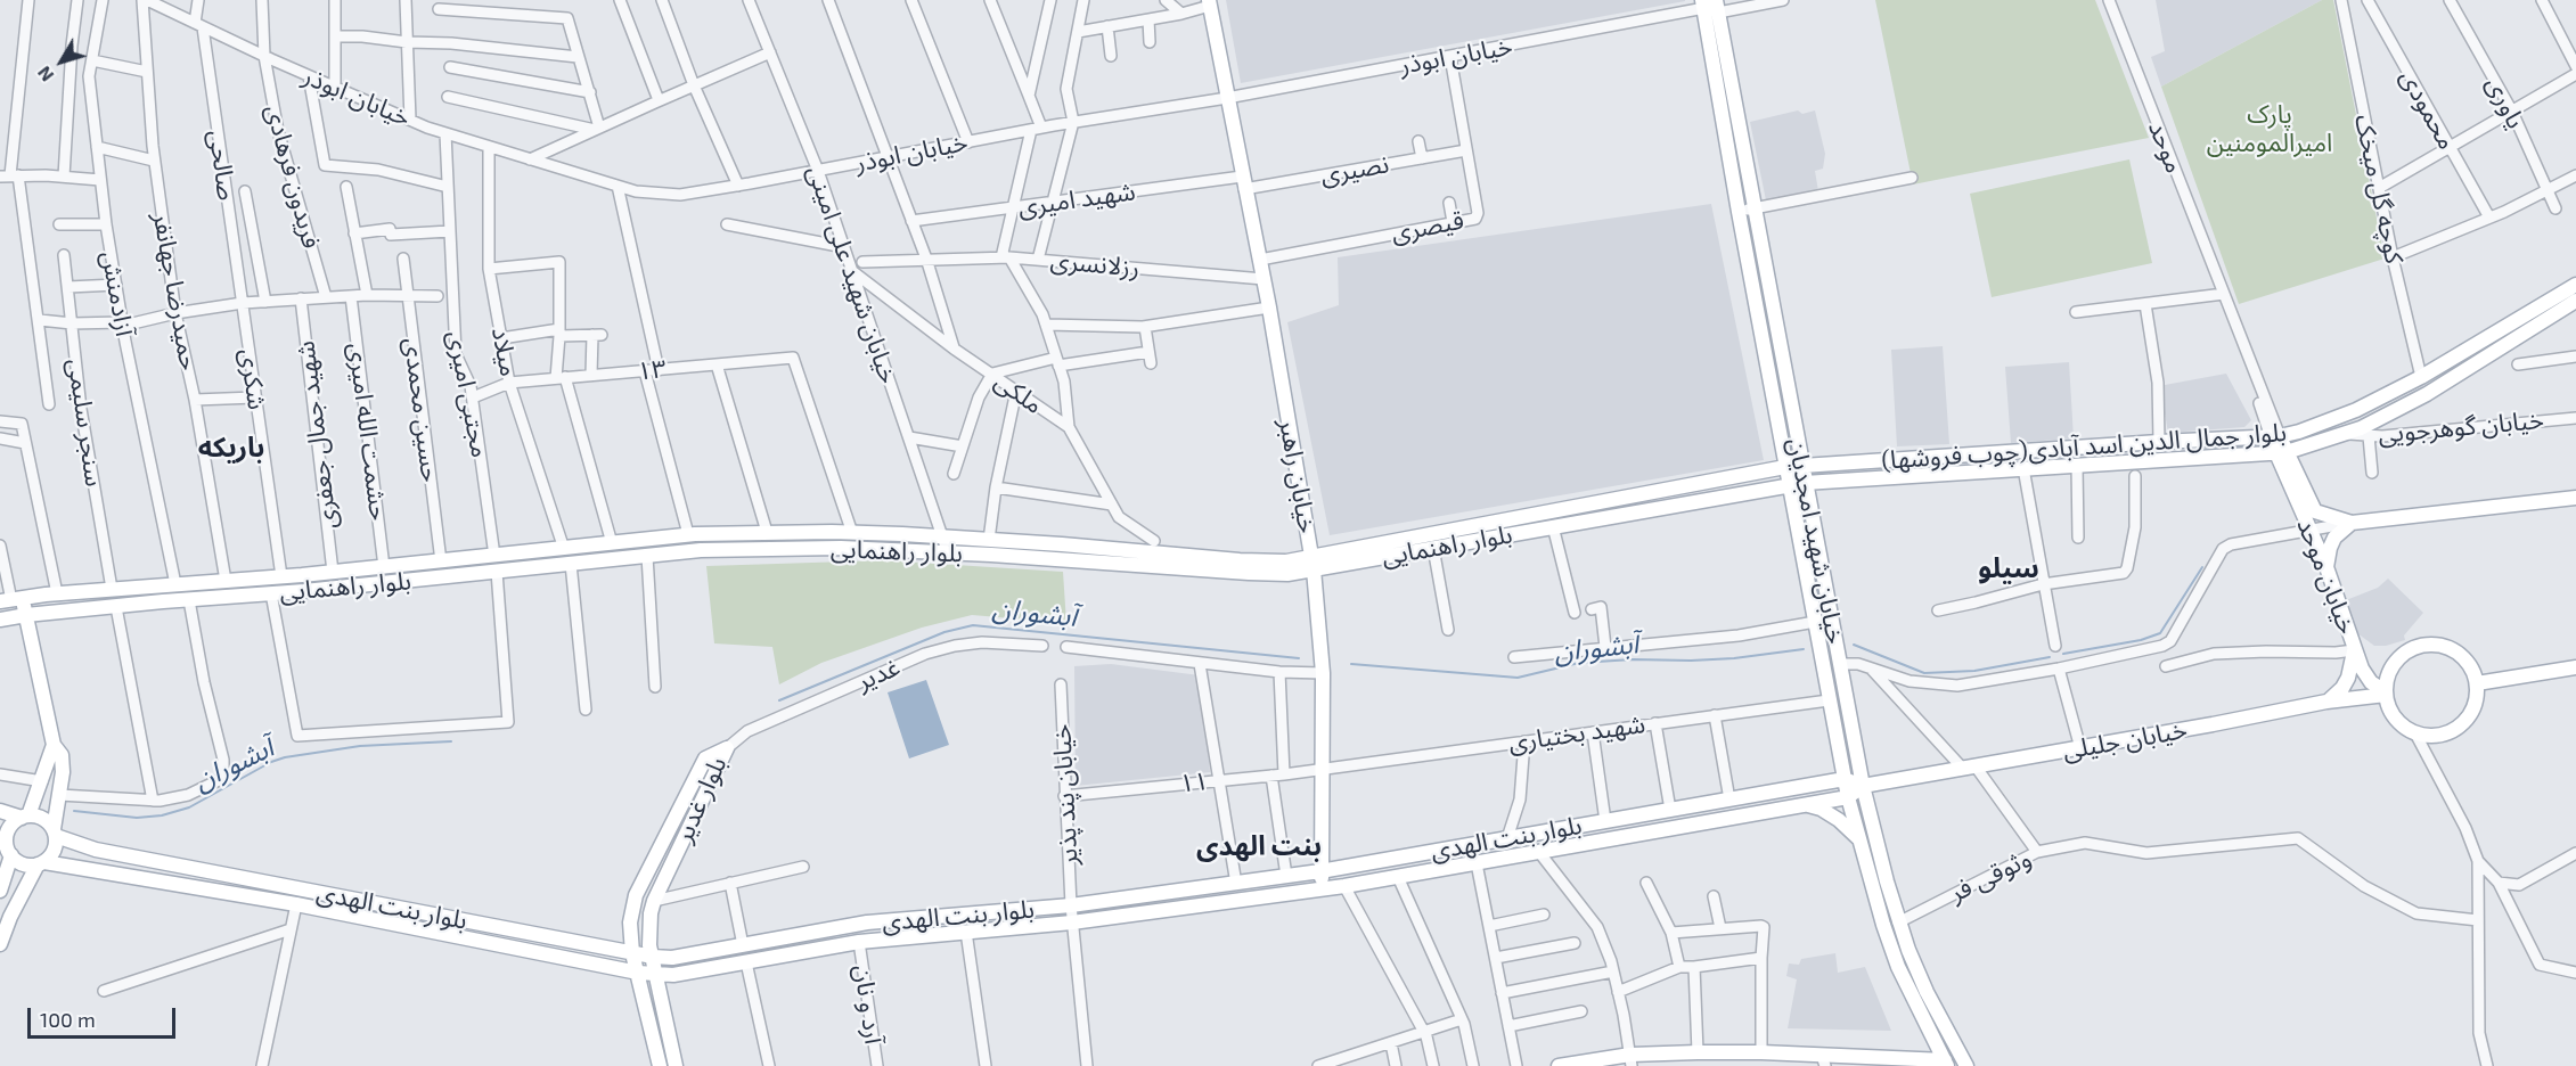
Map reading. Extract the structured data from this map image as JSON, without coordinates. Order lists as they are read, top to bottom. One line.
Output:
{"streets":{"main road":["بلوار جمال الدین اسد آبادی(چوب فروشها)","خیابان راهبر","خیابان شهید امجدیان","بلوار راهنمایی","خیابان موحد","خیابان جلیلی","بلوار غدیر","بلوار بنت الهدی"],"street":["خیابان ابوذر","یاوری","محمودی","موحد","صالحی","نصیری","فریدون فرهادی","کوچه گل میخک","شهید امیری","قیصری","رزلانسری","خیابان شهید علی امینی","حمیدرضا جهانفر","آزادمنش","میلاد","۱۳","شکری","ملکی","مجتبی امیری","حسین محمدی","سنجر سلیمی","خیابان گوهرجویی","حشمت الله امیری","شهید جمال جعفری","غدیر","شهید بختیاری","۱۱","خیابان پند پذیر","وثوقی فر","آرد و نان"]},"crossings":[["خیابان ابوذر","صالحی"],["خیابان ابوذر","فریدون فرهادی"],["خیابان ابوذر","قیصری"],["خیابان ابوذر","خیابان شهید علی امینی"],["خیابان ابوذر","حمیدرضا جهانفر"],["خیابان ابوذر","میلاد"],["خیابان ابوذر","مجتبی امیری"],["خیابان ابوذر","خیابان راهبر"],["خیابان ابوذر","خیابان شهید امجدیان"],["موحد","بلوار جمال الدین اسد آبادی(چوب فروشها)"],["صالحی","شکری"],["نصیری","شهید امیری"],["نصیری","قیصری"],["نصیری","خیابان راهبر"],["کوچه گل میخک","بلوار جمال الدین اسد آبادی(چوب فروشها)"],["شهید امیری","خیابان راهبر"],["قیصری","خیابان راهبر"],["رزلانسری","خیابان راهبر"],["خیابان شهید علی امینی","ملکی"],["خیابان شهید علی امینی","بلوار راهنمایی"],["حمیدرضا جهانفر","بلوار راهنمایی"],["آزادمنش","بلوار راهنمایی"],["میلاد","۱۳"],["میلاد","بلوار راهنمایی"],["۱۳","مجتبی امیری"],["۱۳","بلوار راهنمایی"],["شکری","بلوار راهنمایی"],["مجتبی امیری","بلوار راهنمایی"],["حسین محمدی","بلوار راهنمایی"],["سنجر سلیمی","بلوار راهنمایی"],["خیابان گوهرجویی","بلوار جمال الدین اسد آبادی(چوب فروشها)"],["حشمت الله امیری","بلوار راهنمایی"],["شهید جمال جعفری","بلوار راهنمایی"],["بلوار جمال الدین اسد آبادی(چوب فروشها)","خیابان شهید امجدیان"],["بلوار جمال الدین اسد آبادی(چوب فروشها)","بلوار راهنمایی"],["بلوار جمال الدین اسد آبادی(چوب فروشها)","خیابان موحد"],["خیابان راهبر","بلوار راهنمایی"],["خیابان راهبر","شهید بختیاری"],["خیابان راهبر","۱۱"],["خیابان راهبر","بلوار بنت الهدی"],["خیابان شهید امجدیان","بلوار راهنمایی"],["خیابان شهید امجدیان","شهید بختیاری"],["خیابان شهید امجدیان","خیابان جلیلی"],["خیابان شهید امجدیان","بلوار بنت الهدی"],["خیابان شهید امجدیان","وثوقی فر"],["خیابان موحد","خیابان جلیلی"],["غدیر","بلوار غدیر"],["شهید بختیاری","۱۱"],["۱۱","خیابان پند پذیر"],["خیابان پند پذیر","بلوار بنت الهدی"],["بلوار غدیر","بلوار بنت الهدی"],["بلوار بنت الهدی","آرد و نان"]],"districts":["باریکه","سیلو","بنت الهدی"],"water":["آبشوران"],"parks":["پارک امیرالمومنین"],"scale_bar":"100 m","north":"bottom left"}
